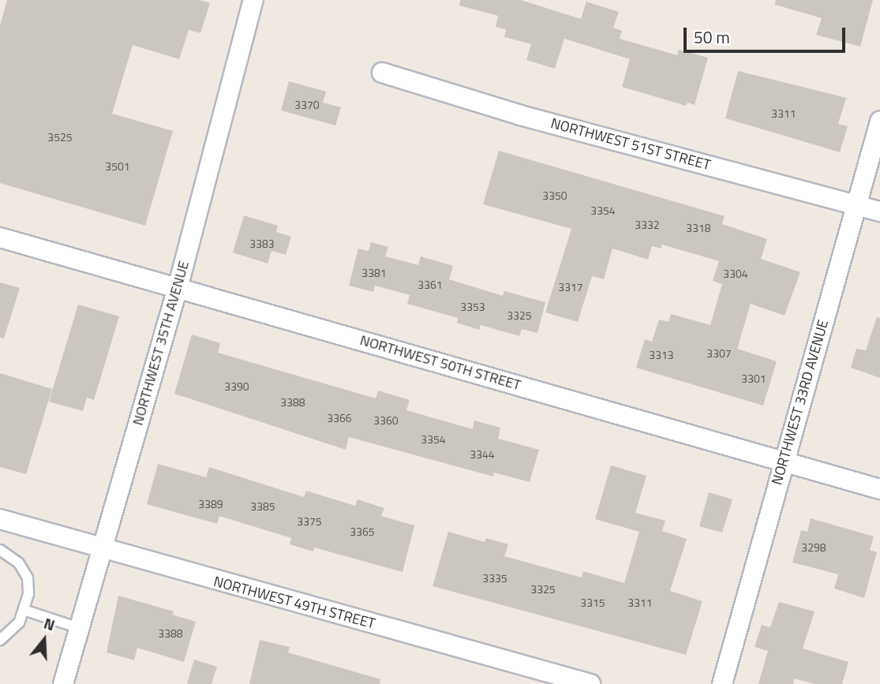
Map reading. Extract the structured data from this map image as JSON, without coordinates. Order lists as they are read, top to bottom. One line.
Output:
{"streets":{"street":["NORTHWEST 51ST STREET","NORTHWEST 35TH AVENUE","NORTHWEST 50TH STREET","NORTHWEST 33RD AVENUE","NORTHWEST 49TH STREET"]},"crossings":[["NORTHWEST 51ST STREET","NORTHWEST 33RD AVENUE"],["NORTHWEST 35TH AVENUE","NORTHWEST 50TH STREET"],["NORTHWEST 35TH AVENUE","NORTHWEST 49TH STREET"],["NORTHWEST 50TH STREET","NORTHWEST 33RD AVENUE"]],"house_numbers":["3370","3311","3525","3501","3350","3354","3332","3318","3383","3381","3304","3361","3317","3353","3325","3307","3313","3301","3390","3388","3366","3360","3354","3344","3389","3385","3375","3365","3298","3335","3325","3315","3311","3388"],"scale_bar":"50 m","north":"top"}
